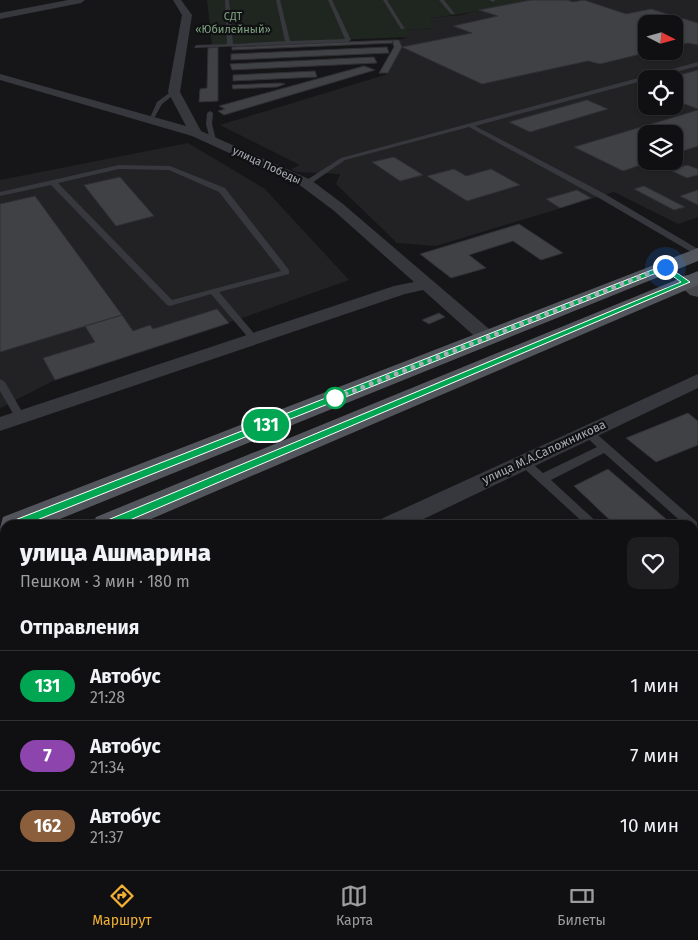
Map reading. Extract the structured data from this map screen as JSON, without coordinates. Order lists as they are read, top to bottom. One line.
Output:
{"streets":{"street":["улица Победы","улица М.А.Сапожникова"]},"parks":["СДТ «Юбилейный»"],"lines":["bus line 131"],"north":"right","page":{"on_map":"131","heading":[["улица Ашмарина","Пешком · 3 мин · 180 m"],"Отправления"],"list":[{"mark":"131","name":"Автобус","note":"21:28","value":"1 мин"},{"mark":"7","name":"Автобус","note":"21:34","value":"7 мин"},{"mark":"162","name":"Автобус","note":"21:37","value":"10 мин"}],"tabs":["Маршрут","Карта","Билеты"]}}
